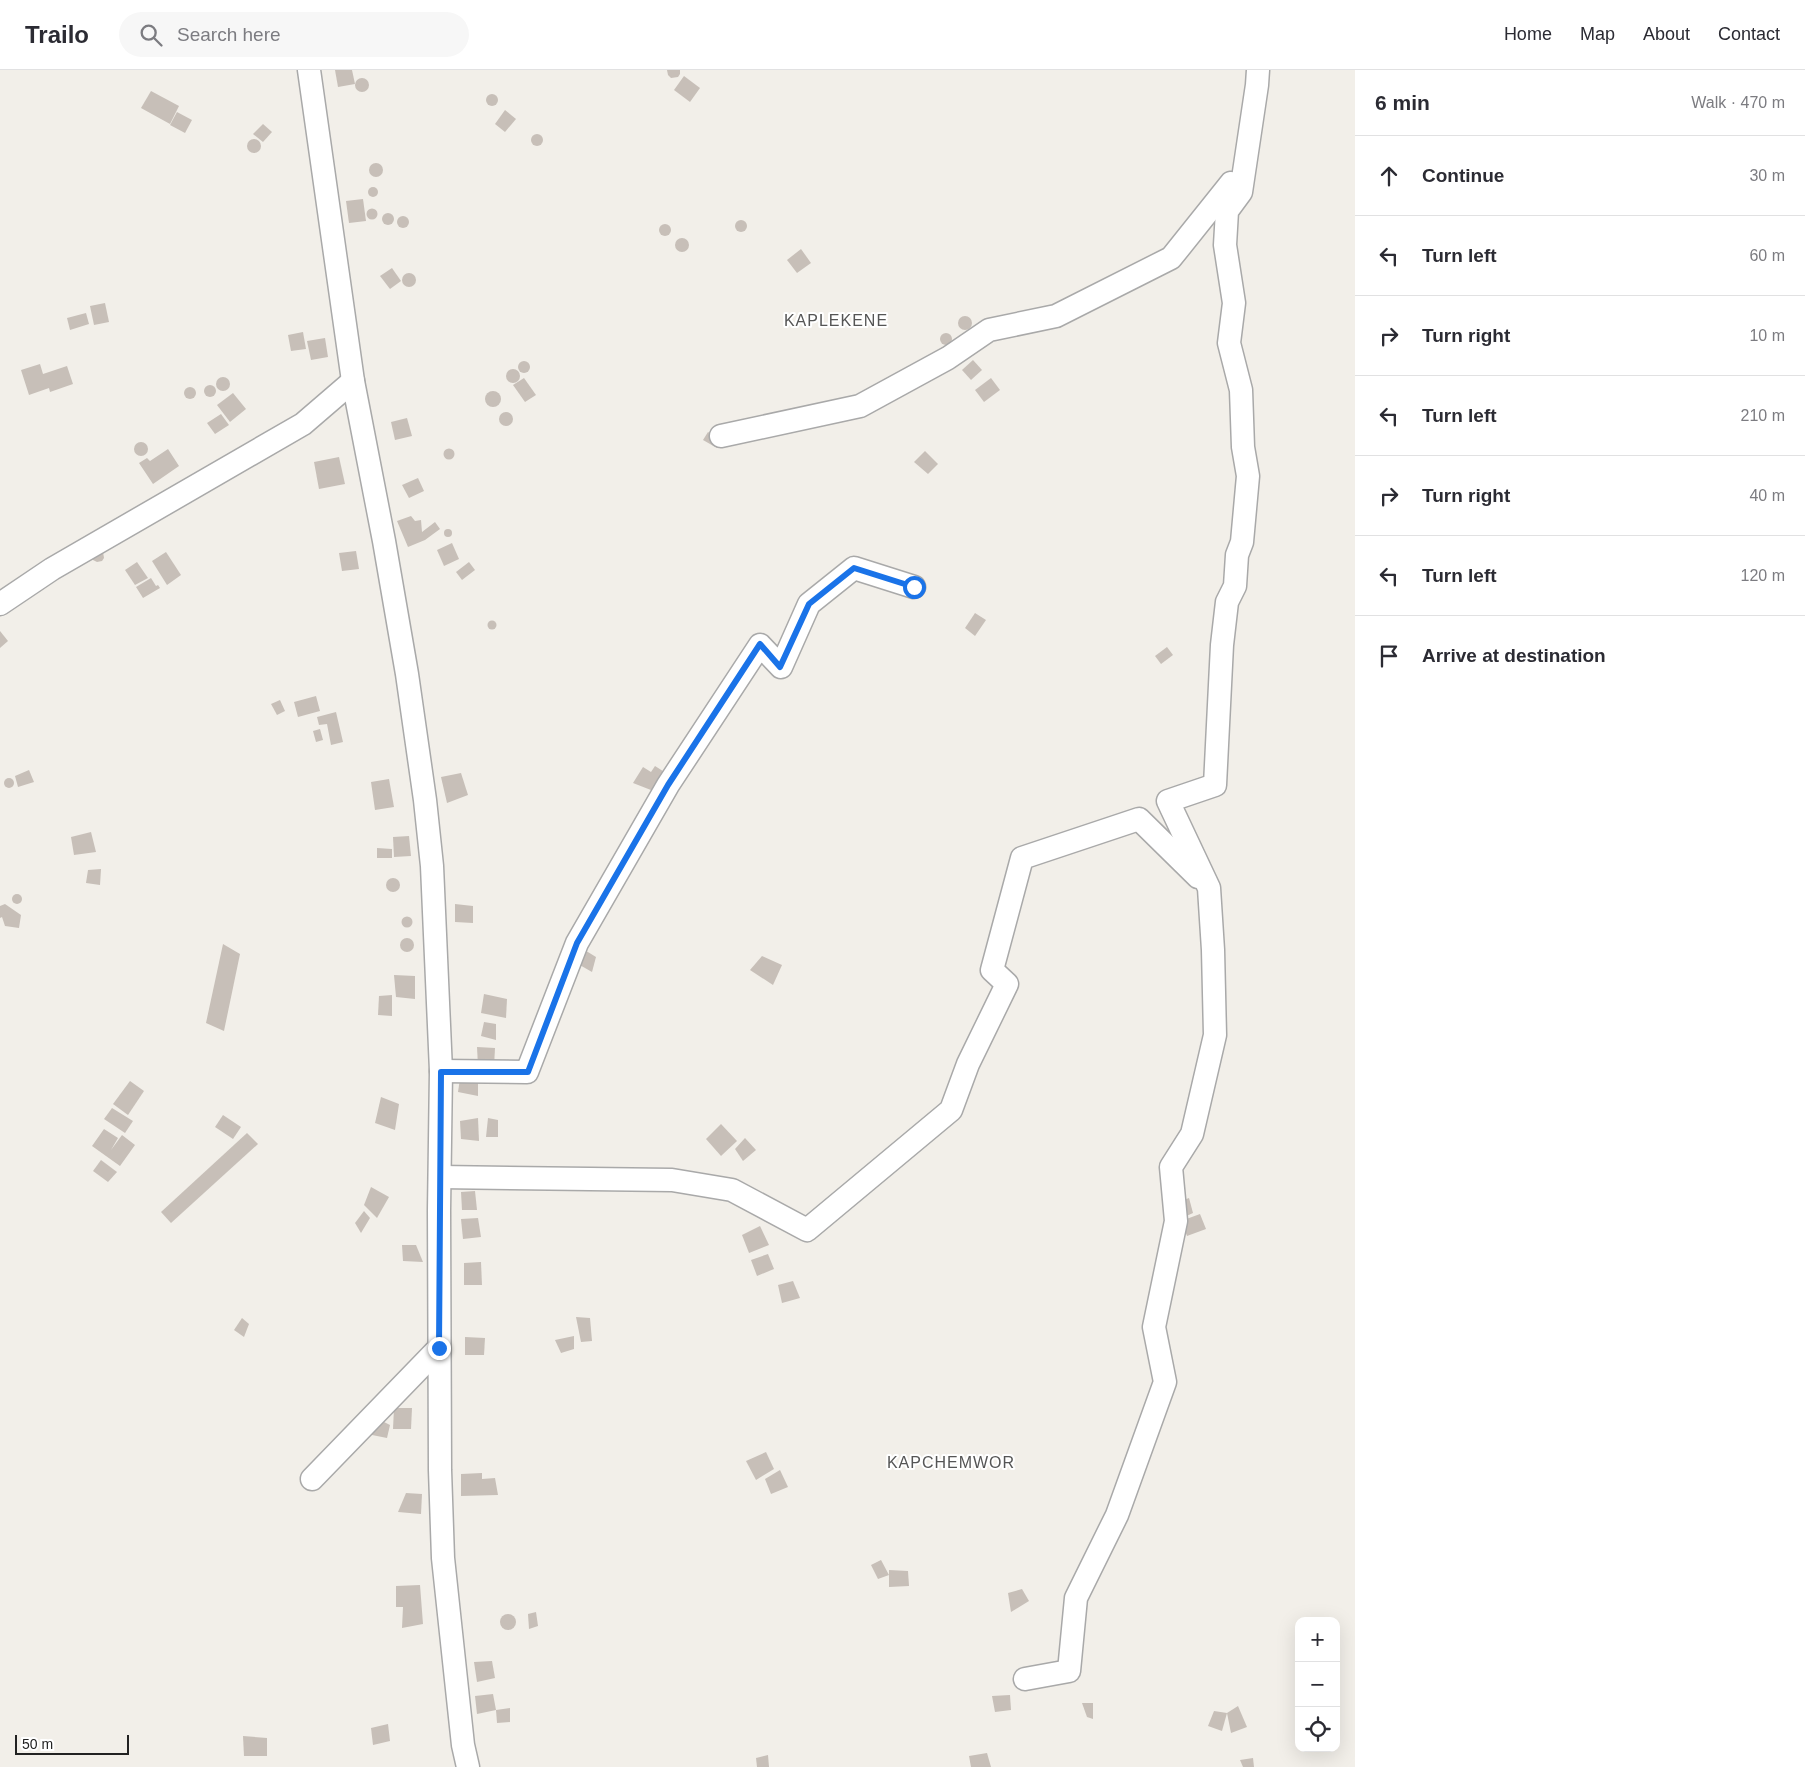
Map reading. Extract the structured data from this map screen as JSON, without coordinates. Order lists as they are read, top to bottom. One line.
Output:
{"districts":["KAPLEKENE","KAPCHEMWOR"],"scale_bar":"50 m","page":{"header":"Trailo","search":"Search here","nav":["Home","Map","About","Contact"],"heading":["6 min","Walk · 470 m"],"list":[["Continue","30 m"],["Turn left","60 m"],["Turn right","10 m"],["Turn left","210 m"],["Turn right","40 m"],["Turn left","120 m"],"Arrive at destination"],"map_buttons":["+","−"],"scale":"50 m"}}
